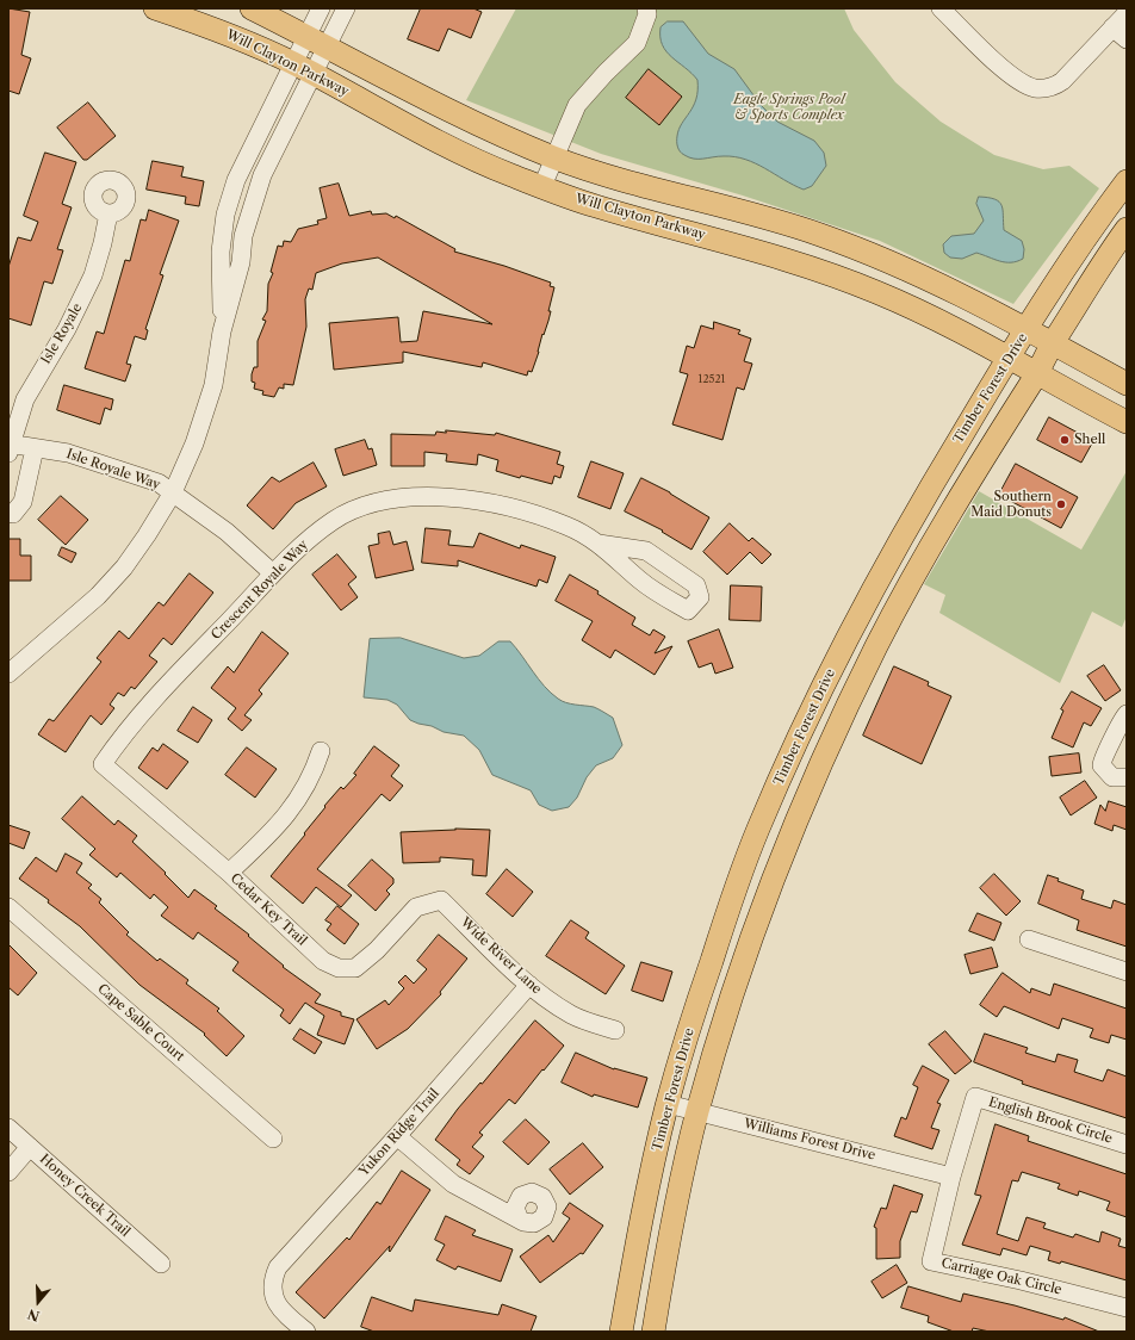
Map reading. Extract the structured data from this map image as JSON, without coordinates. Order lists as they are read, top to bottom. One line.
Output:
{"streets":{"main road":["Will Clayton Parkway","Timber Forest Drive"],"street":["Isle Royale","Isle Royale Way","Crescent Royale Way","Cedar Key Trail","Wide River Lane","Cape Sable Court","English Brook Circle","Yukon Ridge Trail","Williams Forest Drive","Honey Creek Trail","Carriage Oak Circle"]},"crossings":[["Will Clayton Parkway","Timber Forest Drive"],["Isle Royale","Isle Royale Way"],["Timber Forest Drive","Williams Forest Drive"],["Isle Royale Way","Crescent Royale Way"],["Crescent Royale Way","Cedar Key Trail"],["Cedar Key Trail","Wide River Lane"],["Wide River Lane","Yukon Ridge Trail"],["English Brook Circle","Williams Forest Drive"],["English Brook Circle","Carriage Oak Circle"],["Williams Forest Drive","Carriage Oak Circle"]],"parks":["Eagle Springs Pool & Sports Complex"],"places":["Shell","Southern Maid Donuts"],"house_numbers":["12521"],"north":"bottom"}
